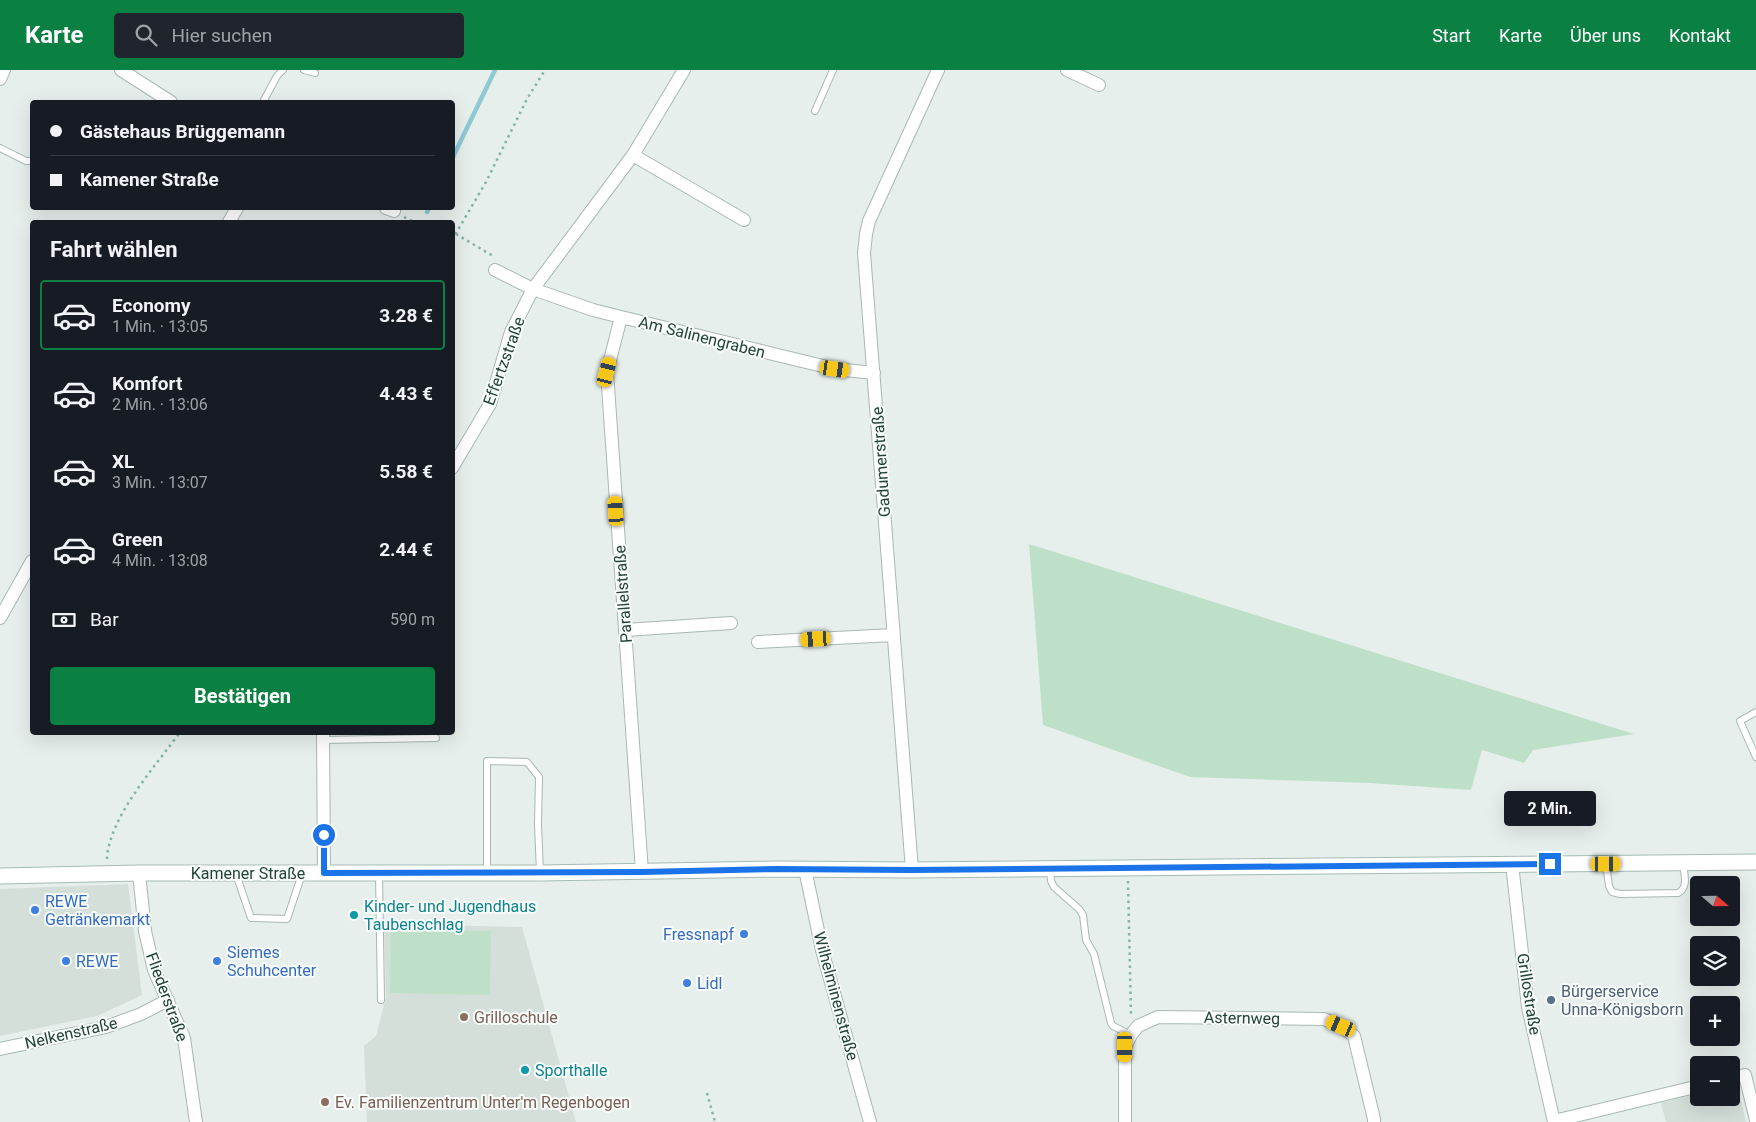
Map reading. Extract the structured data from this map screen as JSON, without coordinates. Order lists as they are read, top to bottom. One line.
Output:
{"streets":{"main road":["Kamener Straße"],"street":["Am Salinengraben","Effertzstraße","Gadumerstraße","Parallelstraße","Grillostraße","Wilhelminenstraße","Fliederstraße","Asternweg","Nelkenstraße"]},"crossings":[["Am Salinengraben","Effertzstraße"],["Am Salinengraben","Gadumerstraße"],["Am Salinengraben","Parallelstraße"],["Gadumerstraße","Kamener Straße"],["Parallelstraße","Kamener Straße"],["Kamener Straße","Grillostraße"],["Kamener Straße","Wilhelminenstraße"],["Kamener Straße","Fliederstraße"],["Fliederstraße","Nelkenstraße"]],"places":["REWE Getränkemarkt","Kinder- und Jugendhaus Taubenschlag","Fressnapf","REWE","Siemes Schuhcenter","Lidl","Bürgerservice Unna-Königsborn","Grilloschule","Sporthalle","Ev. Familienzentrum Unter'm Regenbogen"],"north":"right","page":{"header":"Karte","search":"Hier suchen","nav":["Start","Karte","Über uns","Kontakt"],"banner":["Gästehaus Brüggemann","Kamener Straße"],"heading":"Fahrt wählen","list":[{"name":"Economy","note":"1 Min. · 13:05","value":"3.28 €"},{"name":"Komfort","note":"2 Min. · 13:06","value":"4.43 €"},{"name":"XL","note":"3 Min. · 13:07","value":"5.58 €"},{"name":"Green","note":"4 Min. · 13:08","value":"2.44 €"}],"pay":["Bar","590 m"],"buttons":"Bestätigen","bubble":"2 Min.","map_buttons":["+","−"]}}
